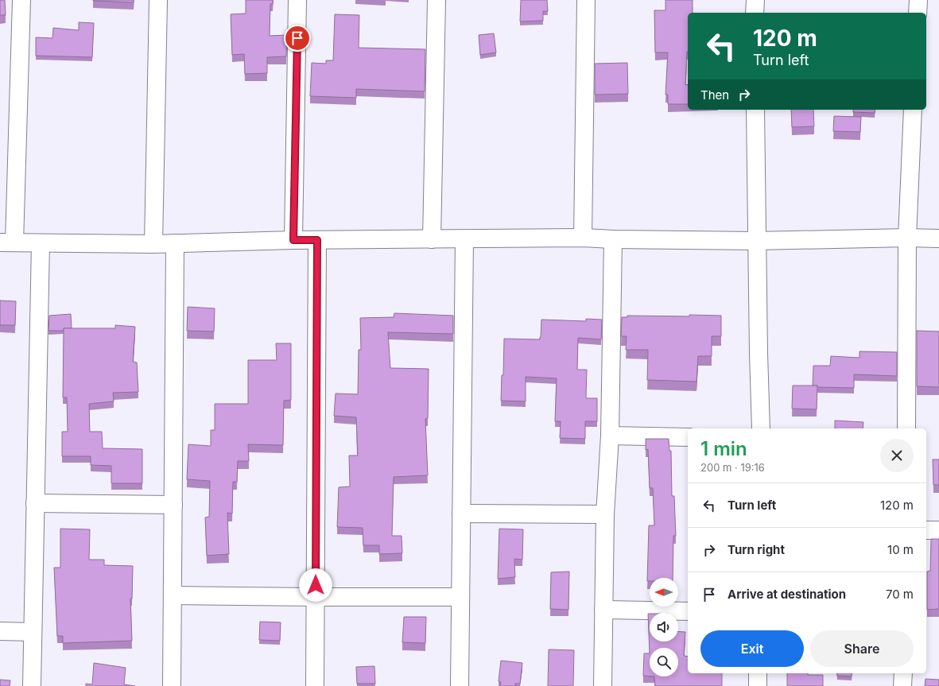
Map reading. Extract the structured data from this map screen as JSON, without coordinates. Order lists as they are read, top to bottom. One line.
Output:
{"north":"left","page":{"turn":["120 m","Turn left"],"then":"Then","heading":["1 min","200 m · 19:16"],"list":[{"name":"Turn left","value":"120 m"},{"name":"Turn right","value":"10 m"},{"name":"Arrive at destination","value":"70 m"}],"buttons":["Exit","Share"]}}
